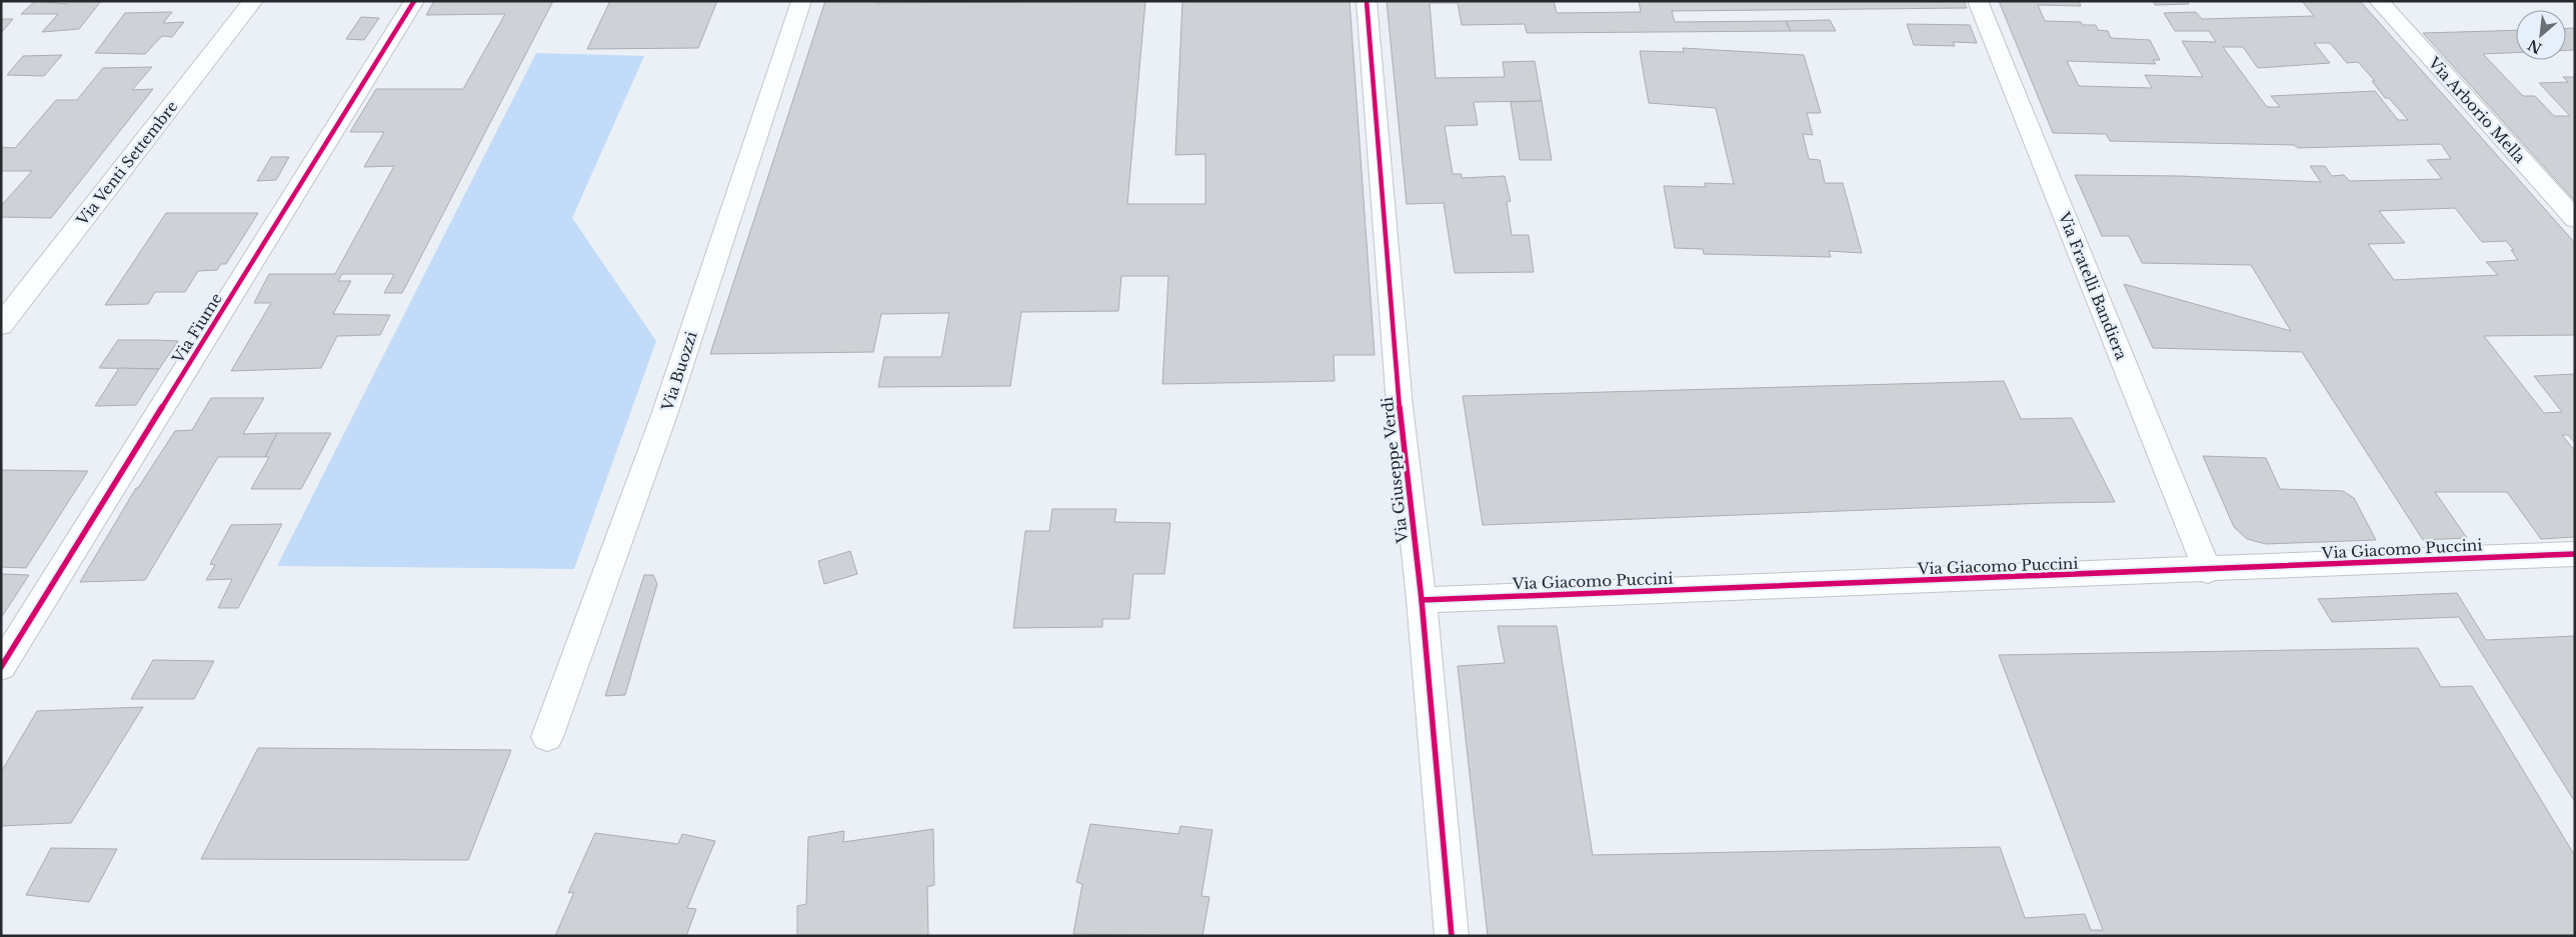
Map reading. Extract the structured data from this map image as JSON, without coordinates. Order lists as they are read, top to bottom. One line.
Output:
{"streets":{"street":["Via Arborio Mella","Via Venti Settembre","Via Fratelli Bandiera","Via Fiume","Via Buozzi","Via Giuseppe Verdi","Via Giacomo Puccini"]},"crossings":[["Via Fratelli Bandiera","Via Giacomo Puccini"],["Via Giuseppe Verdi","Via Giacomo Puccini"]],"north":"bottom left"}
